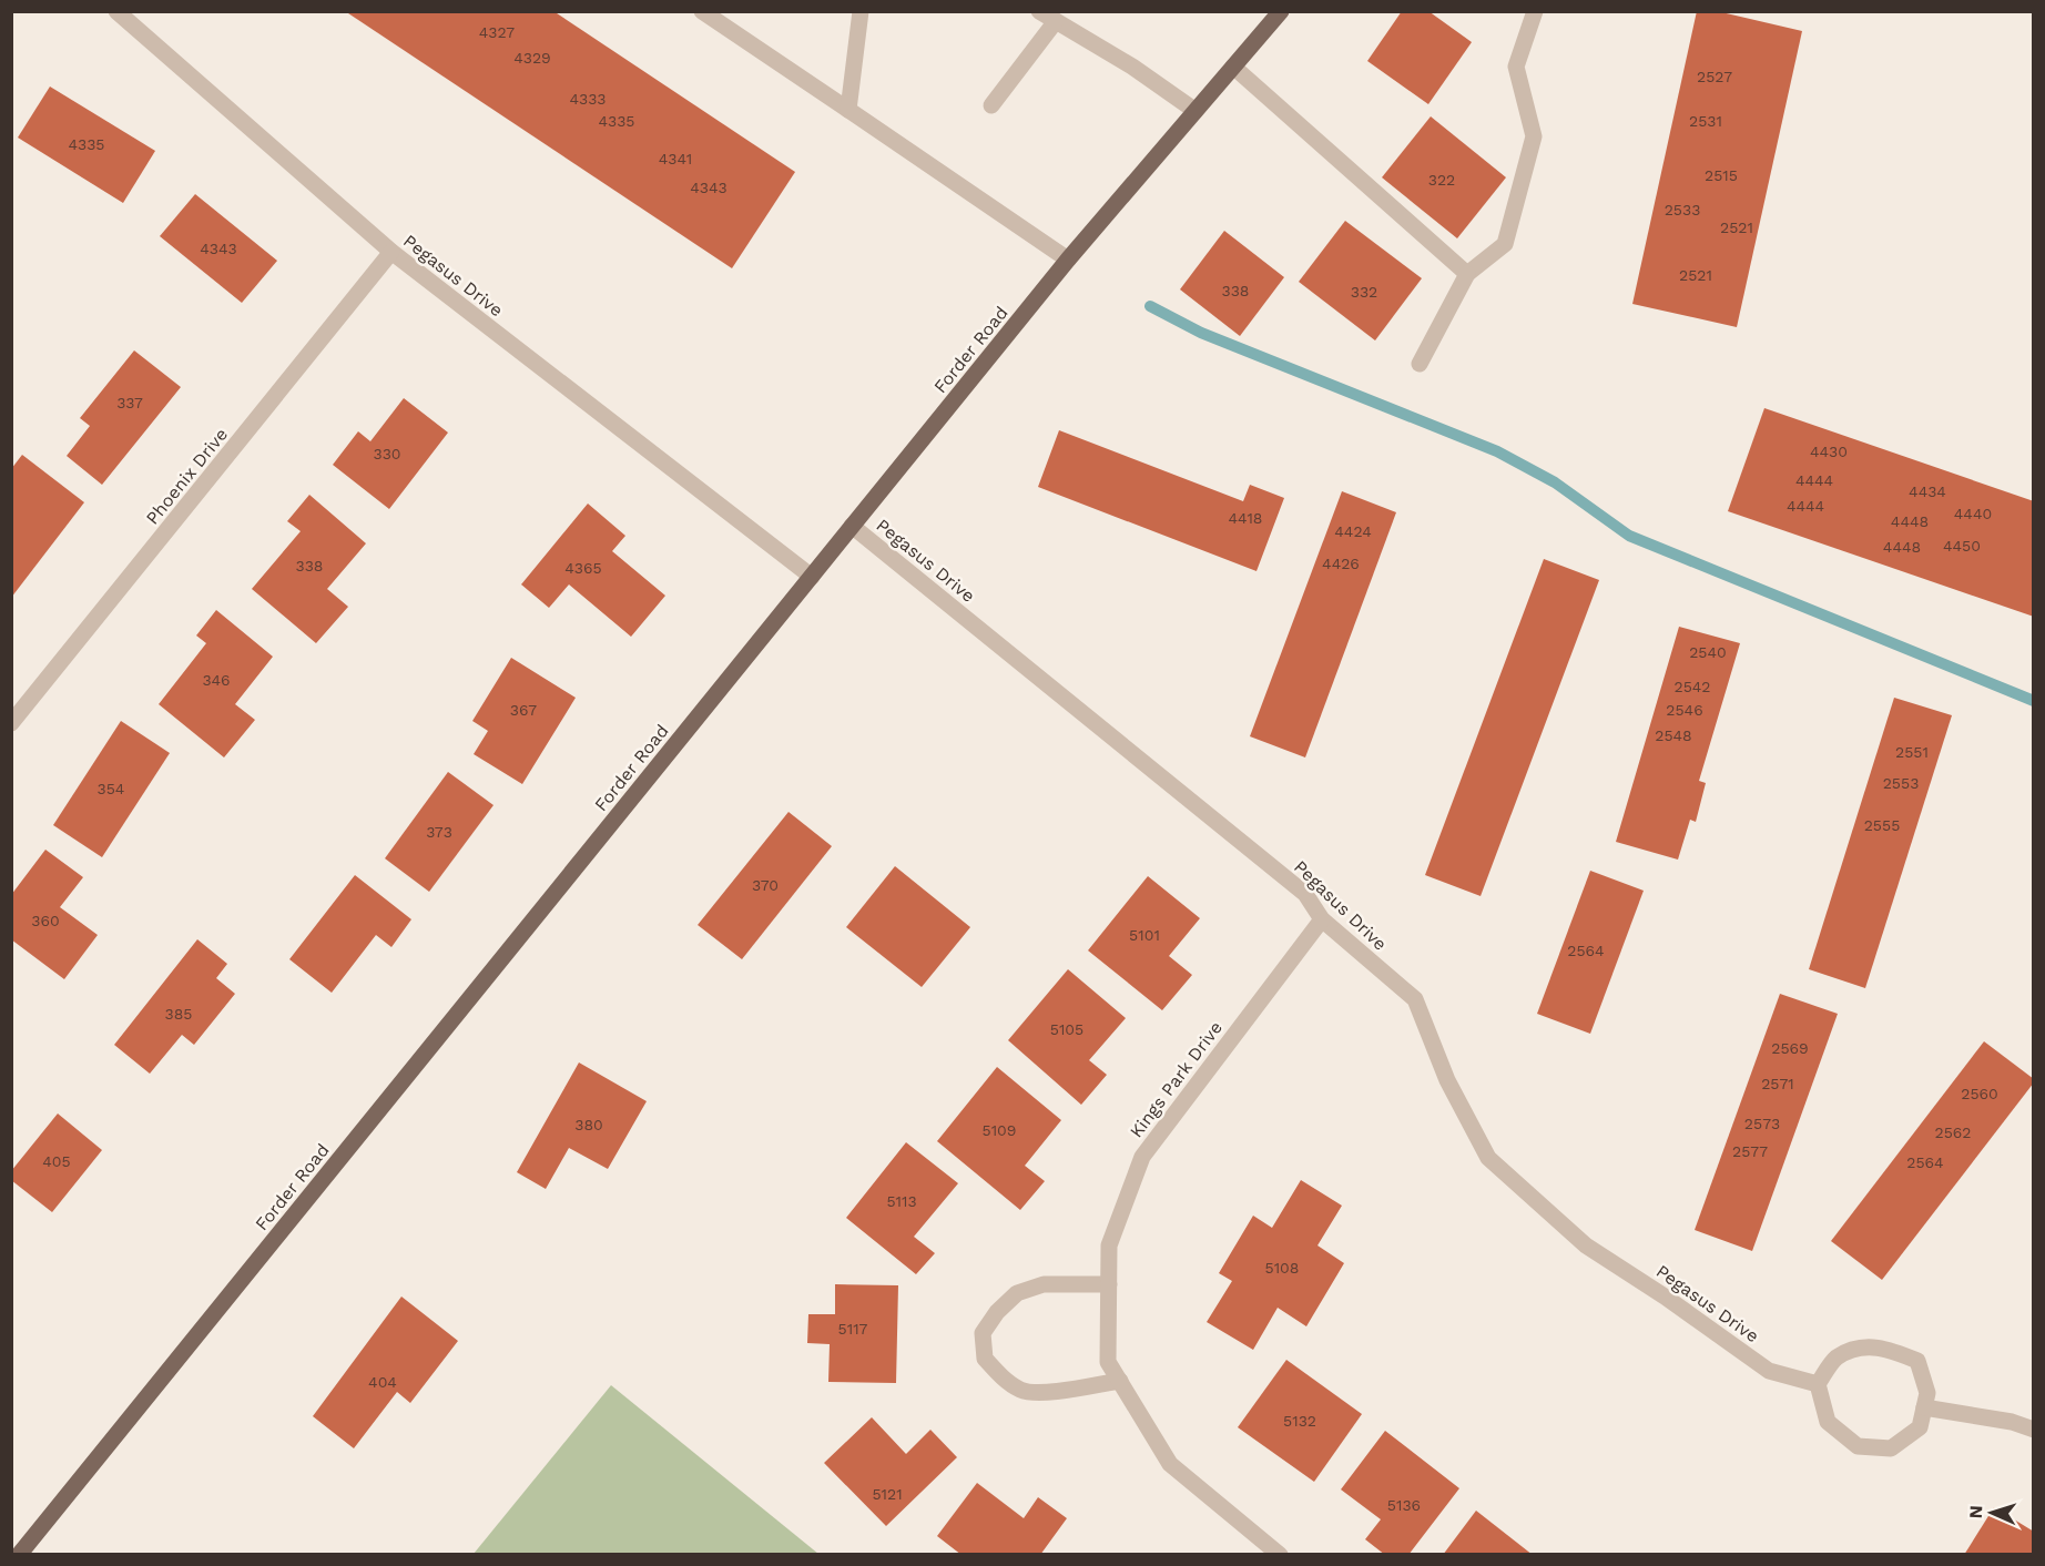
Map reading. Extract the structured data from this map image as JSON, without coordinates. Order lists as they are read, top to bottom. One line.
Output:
{"streets":{"main road":["Forder Road"],"street":["Pegasus Drive","Phoenix Drive","Kings Park Drive"]},"crossings":[["Pegasus Drive","Forder Road"],["Pegasus Drive","Phoenix Drive"],["Pegasus Drive","Kings Park Drive"]],"house_numbers":["4327","4329","2527","4333","4335","2531","4335","4341","2515","322","4343","2533","2521","4343","2521","338","332","337","4430","330","4444","4434","4444","4440","4418","4448","4424","4450","4448","4426","338","4365","2540","346","2542","367","2546","2548","2551","2553","354","2555","373","370","360","5101","2564","385","5105","2569","2571","2560","2573","380","5109","2562","2577","405","2564","5113","5108","5117","404","5132","5121","5136"],"north":"left"}
